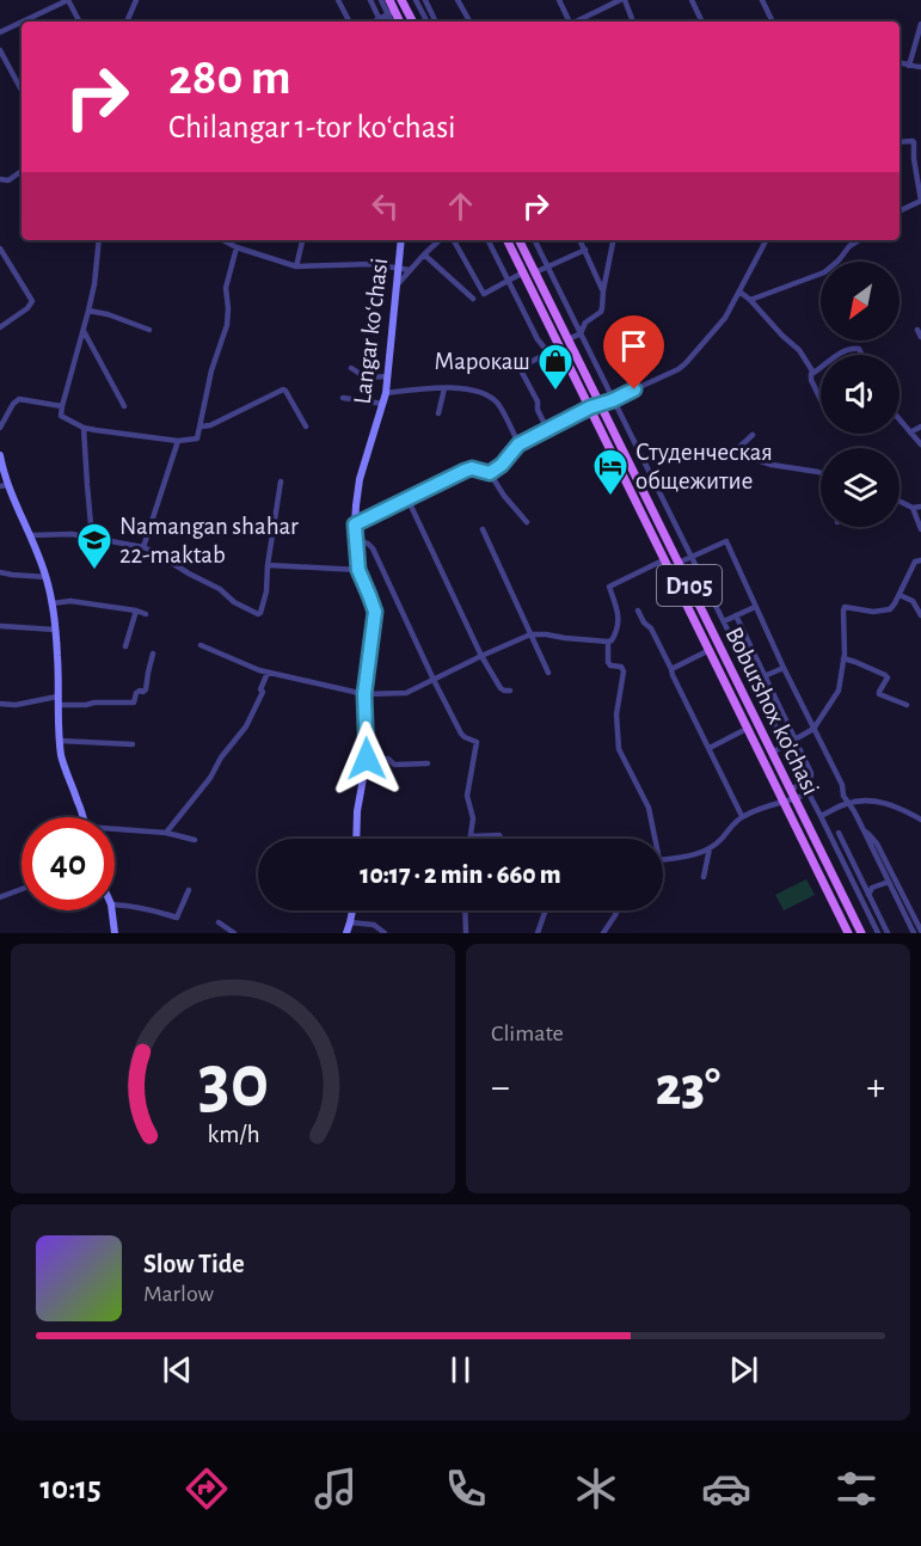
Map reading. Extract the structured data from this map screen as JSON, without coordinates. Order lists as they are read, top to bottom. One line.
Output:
{"streets":{"main road":["D105","Boburshox ko'chasi"],"street":["Langar koʻchasi"]},"places":{"shop":["Марокаш"],"hotel":["Студенческая общежитие"],"school or university":["Namangan shahar 22-maktab"]},"north":"bottom left","page":{"turn":["280 m","Chilangar 1-tor koʻchasi"],"limit":"40","trip":"10:17 · 2 min · 660 m","tile":"Climate","heat":["−","23°","+"],"song":["Slow Tide","Marlow"],"tabs":"10:15","gauge":["30","km/h"]}}
